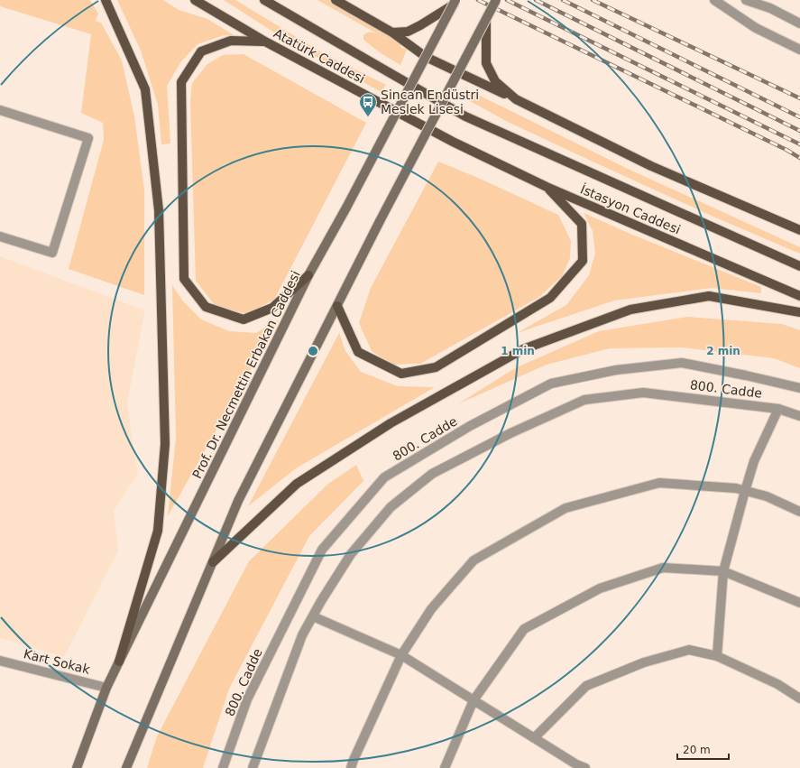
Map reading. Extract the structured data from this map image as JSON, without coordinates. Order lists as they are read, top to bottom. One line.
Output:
{"streets":{"main road":["Atatürk Caddesi","İstasyon Caddesi","Prof. Dr. Necmettin Erbakan Caddesi"],"street":["800. Cadde","Kart Sokak"]},"crossings":[["Atatürk Caddesi","İstasyon Caddesi"],["Prof. Dr. Necmettin Erbakan Caddesi","Kart Sokak"]],"places":{"bus stop":["Sincan Endüstri Meslek Lisesi"]},"scale_bar":"20 m","rings":["1 min","2 min"]}
